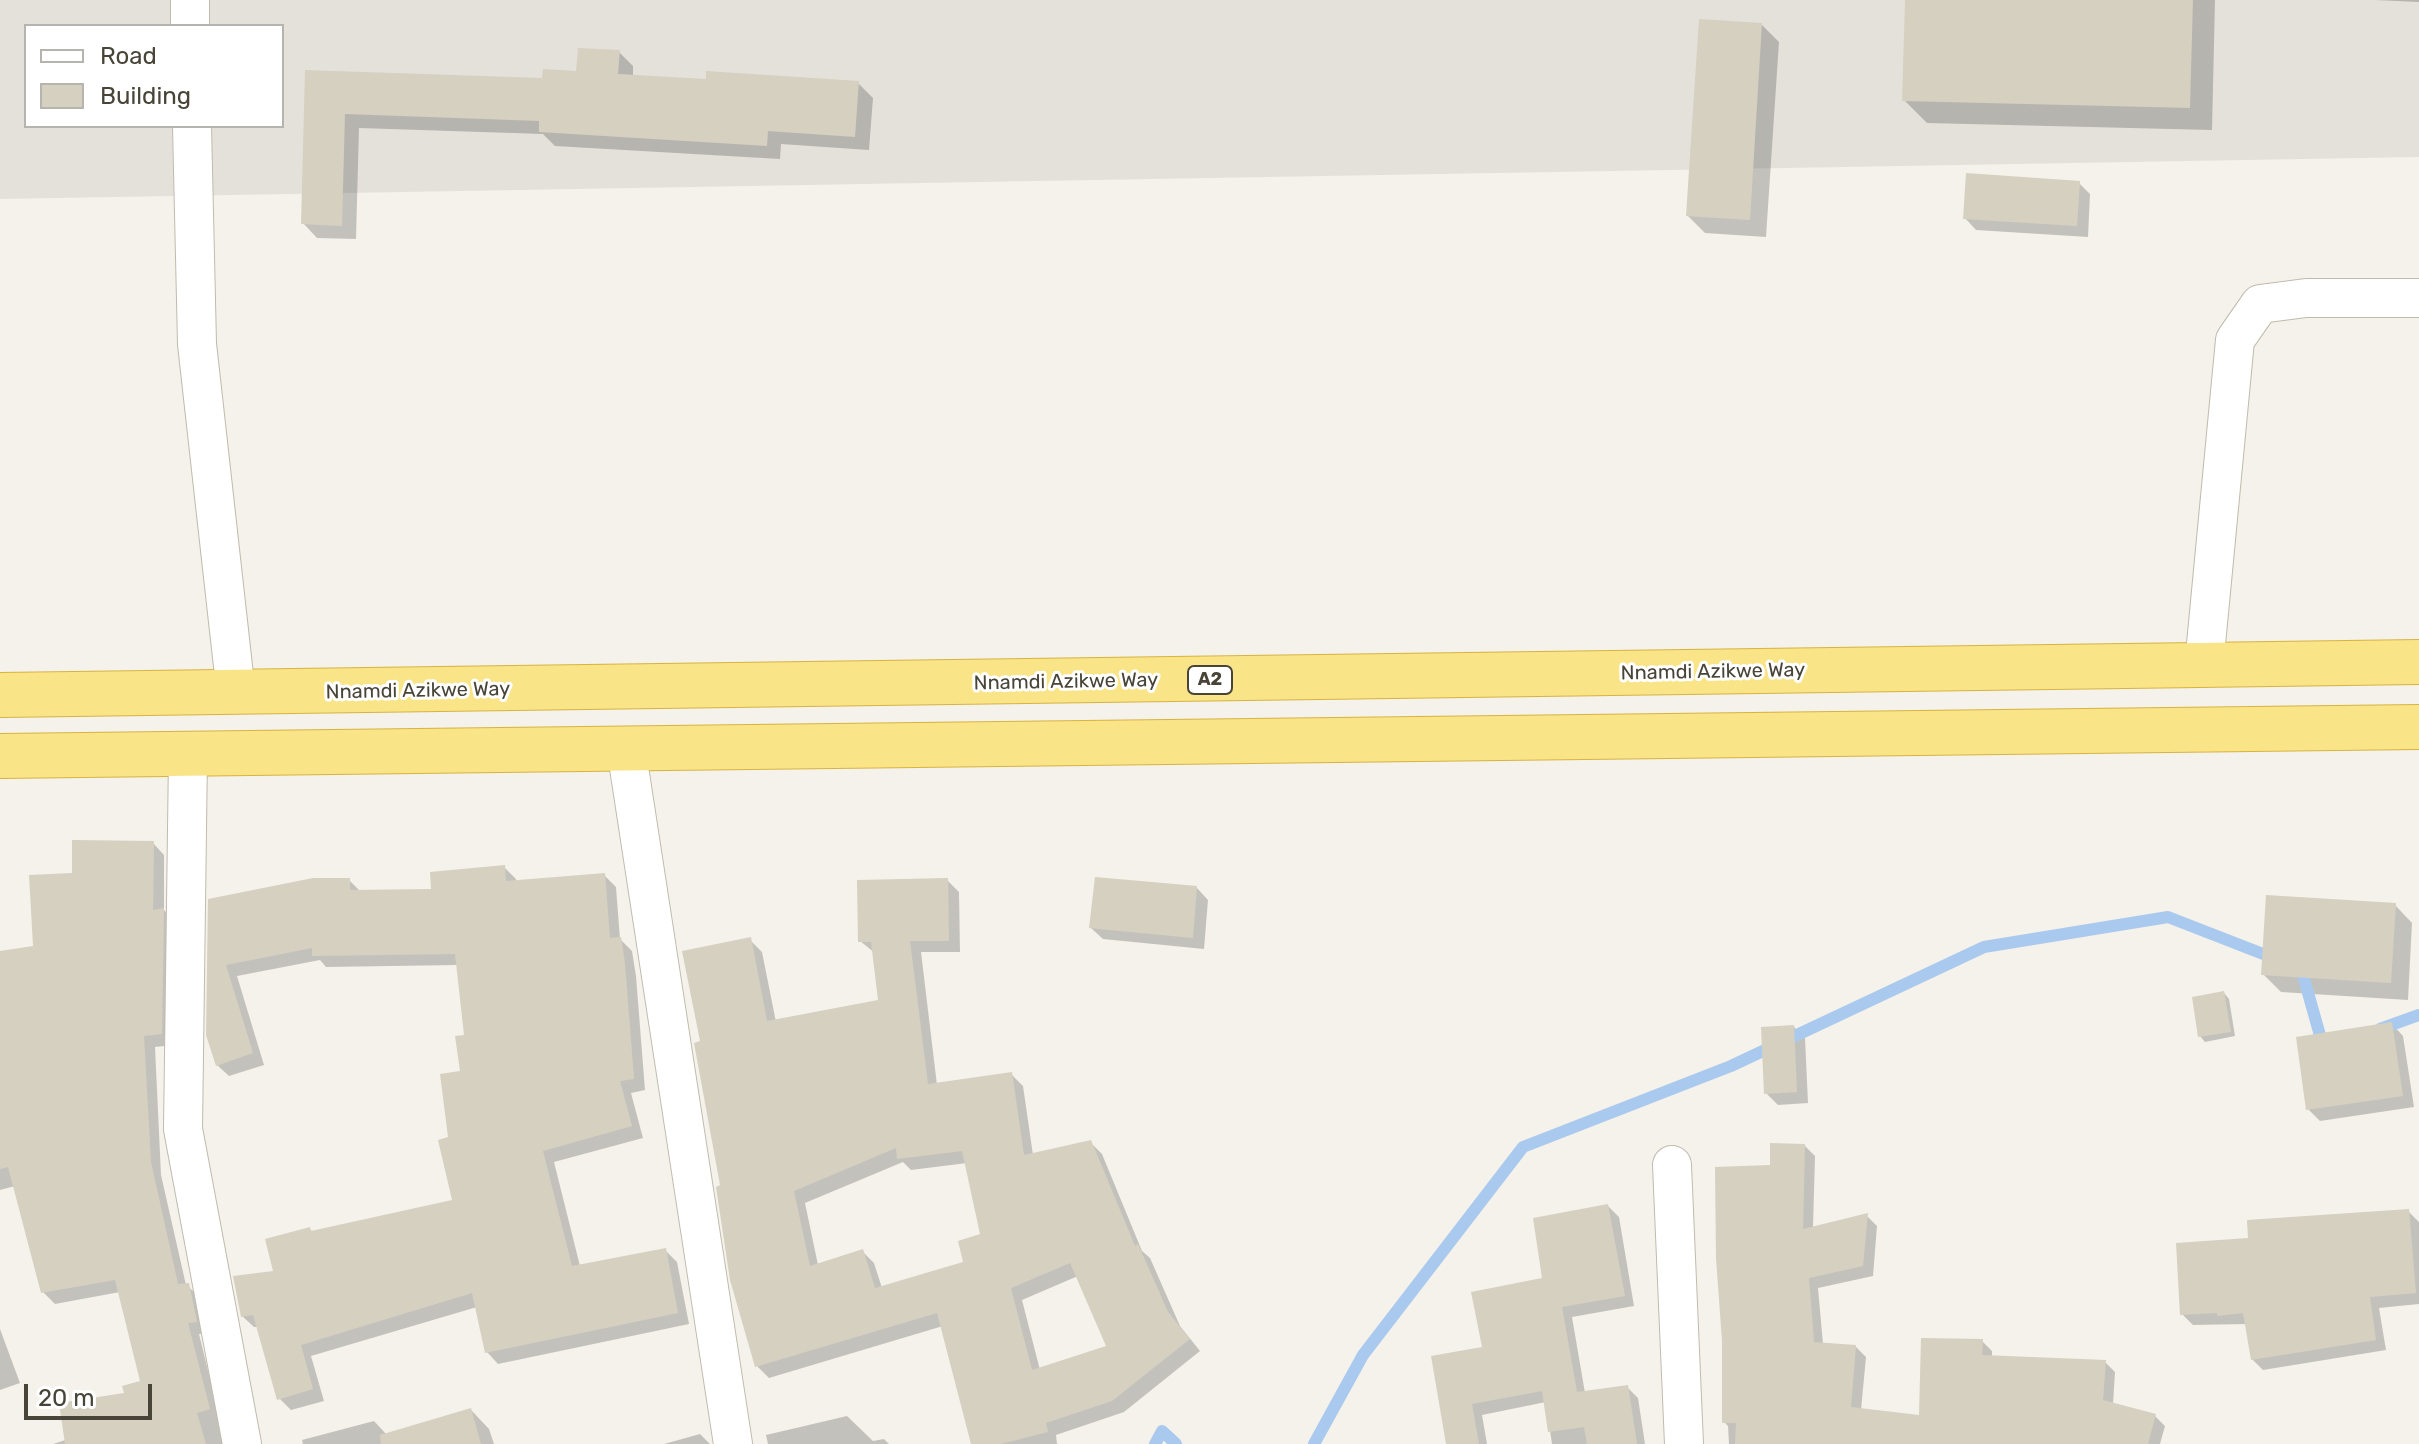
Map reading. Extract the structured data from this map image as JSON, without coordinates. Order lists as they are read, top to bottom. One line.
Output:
{"streets":{"highway":["Nnamdi Azikwe Way","A2"]},"legend":["Road","Building"],"scale_bar":"20 m"}
